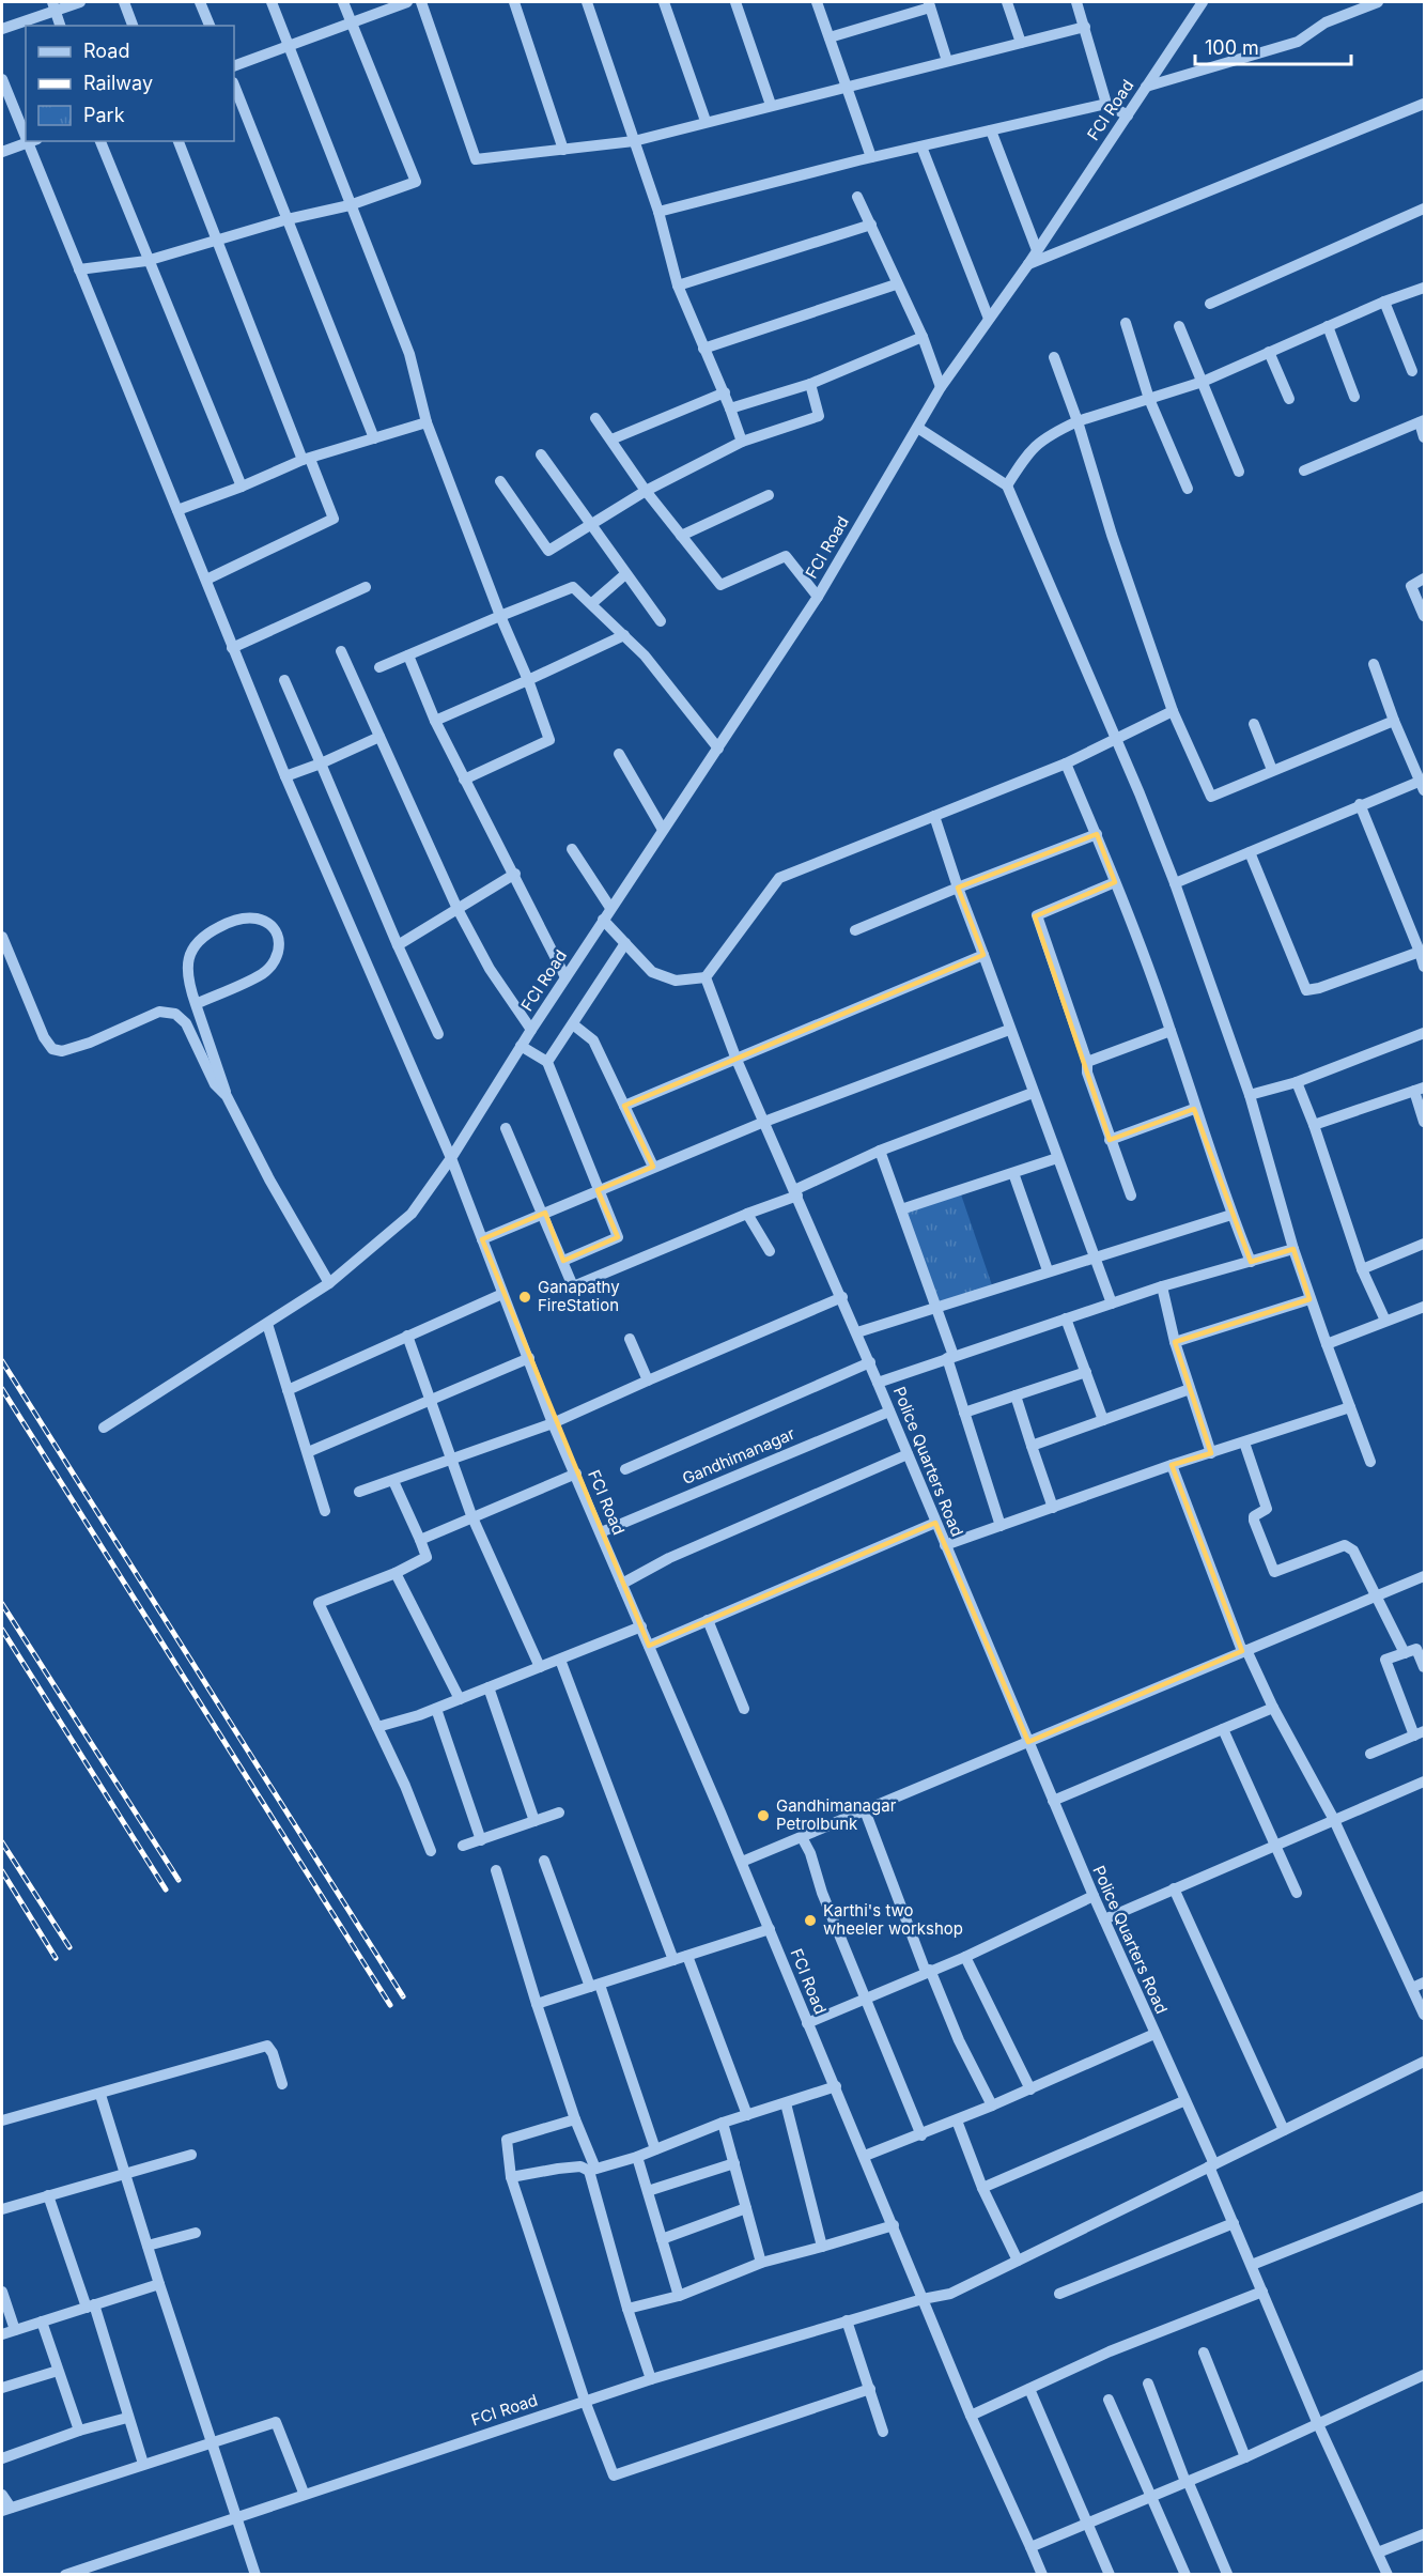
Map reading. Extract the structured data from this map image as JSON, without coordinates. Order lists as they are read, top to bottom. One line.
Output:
{"streets":{"street":["FCI Road","Gandhimanagar","Police Quarters Road"]},"crossings":[["FCI Road","Gandhimanagar"],["Gandhimanagar","Police Quarters Road"]],"places":["Ganapathy FireStation","Gandhimanagar Petrolbunk","Karthi's two wheeler workshop"],"legend":["Road","Railway","Park"],"scale_bar":"100 m"}
